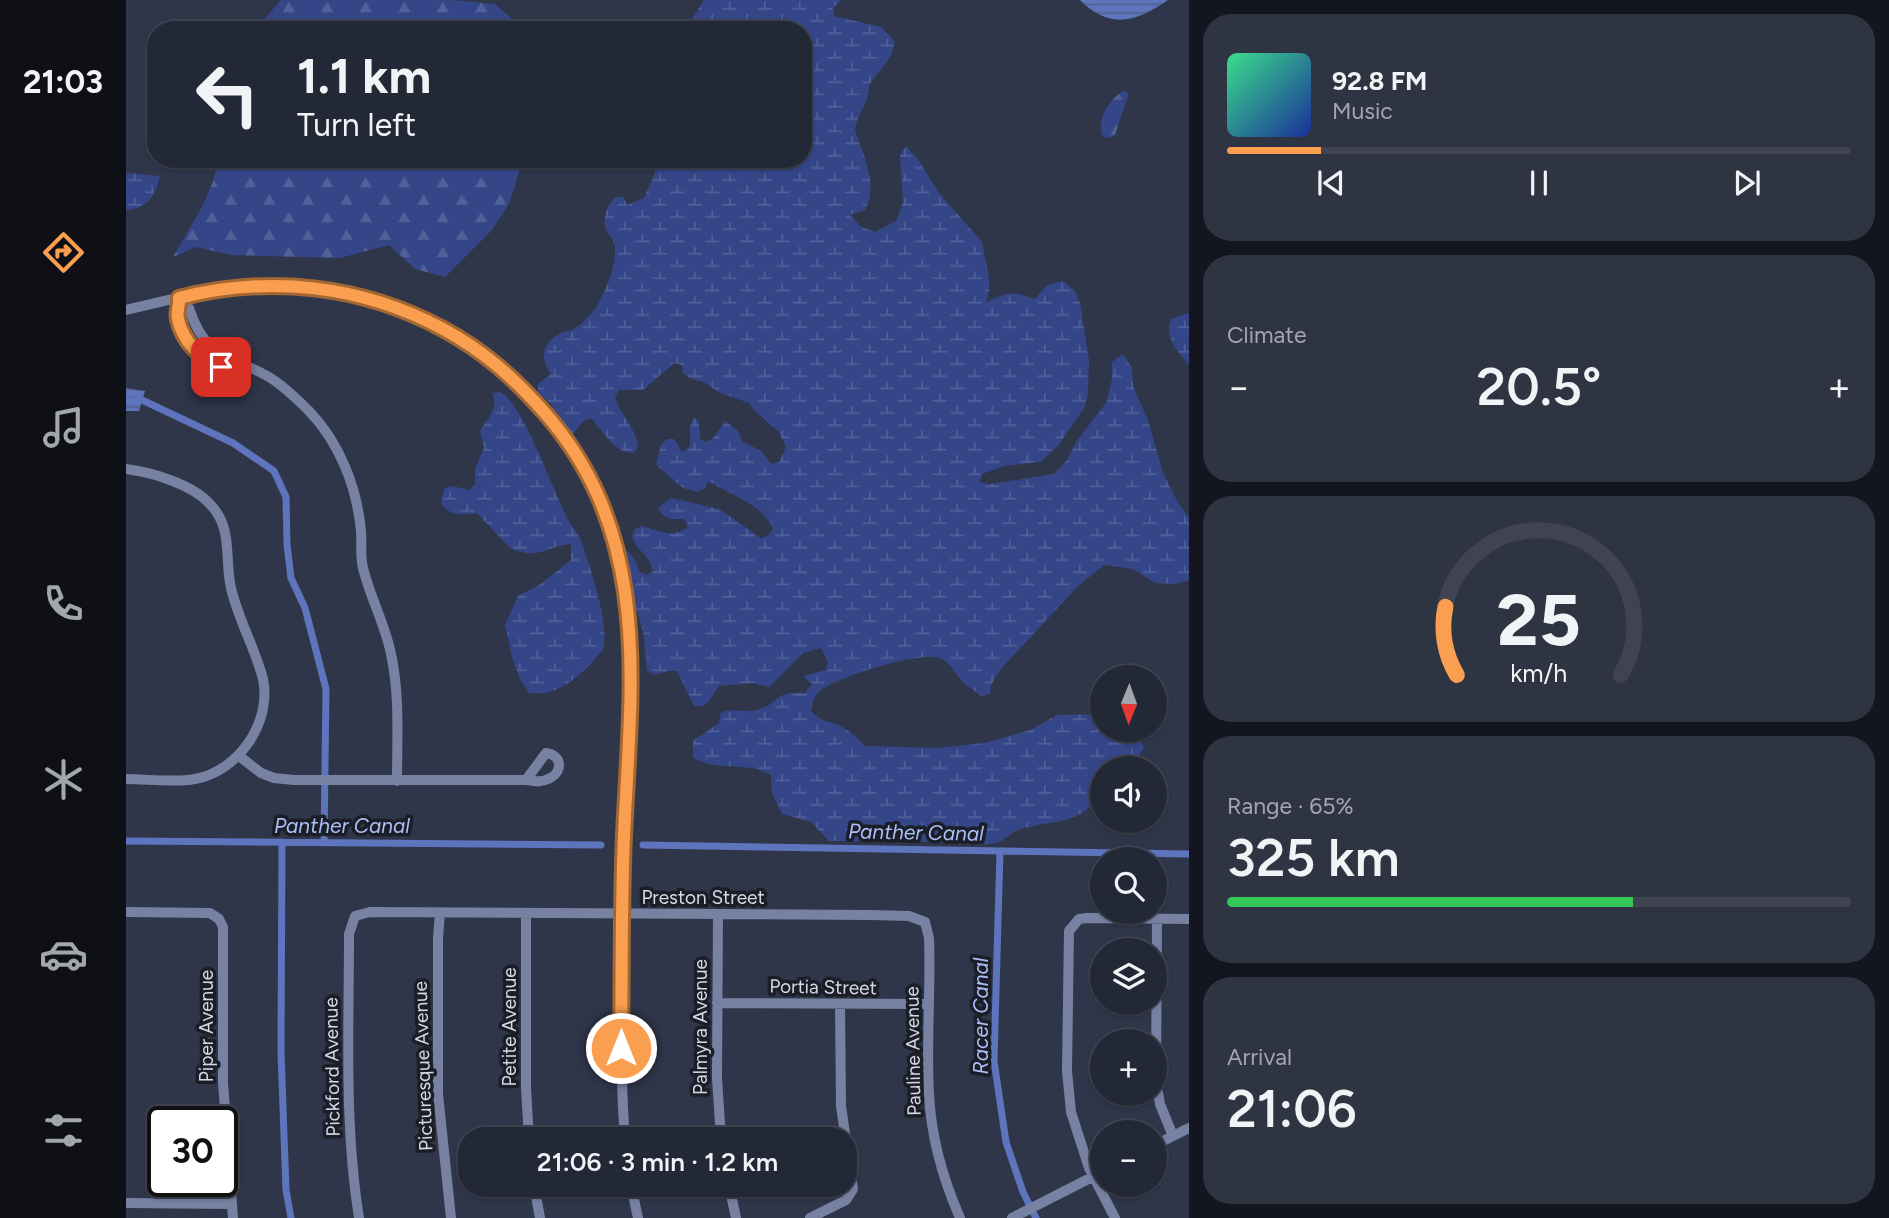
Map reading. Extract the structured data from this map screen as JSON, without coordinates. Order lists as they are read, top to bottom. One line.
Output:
{"streets":{"street":["Preston Street","Portia Street","Piper Avenue","Petite Avenue","Palmyra Avenue","Pauline Avenue","Picturesque Avenue","Pickford Avenue"]},"crossings":[["Preston Street","Petite Avenue"],["Preston Street","Palmyra Avenue"],["Preston Street","Pauline Avenue"],["Preston Street","Picturesque Avenue"],["Preston Street","Pickford Avenue"],["Portia Street","Palmyra Avenue"],["Portia Street","Pauline Avenue"]],"water":["Panther Canal","Racer Canal"],"north":"bottom","page":{"tabs":"21:03","turn":["1.1 km","Turn left"],"song":["92.8 FM","Music"],"tile":["Climate",["Range · 65%","325 km"],["Arrival","21:06"]],"heat":["−","20.5°","+"],"map_buttons":["+","−"],"limit":"30","trip":"21:06 · 3 min · 1.2 km","gauge":["25","km/h"]}}
